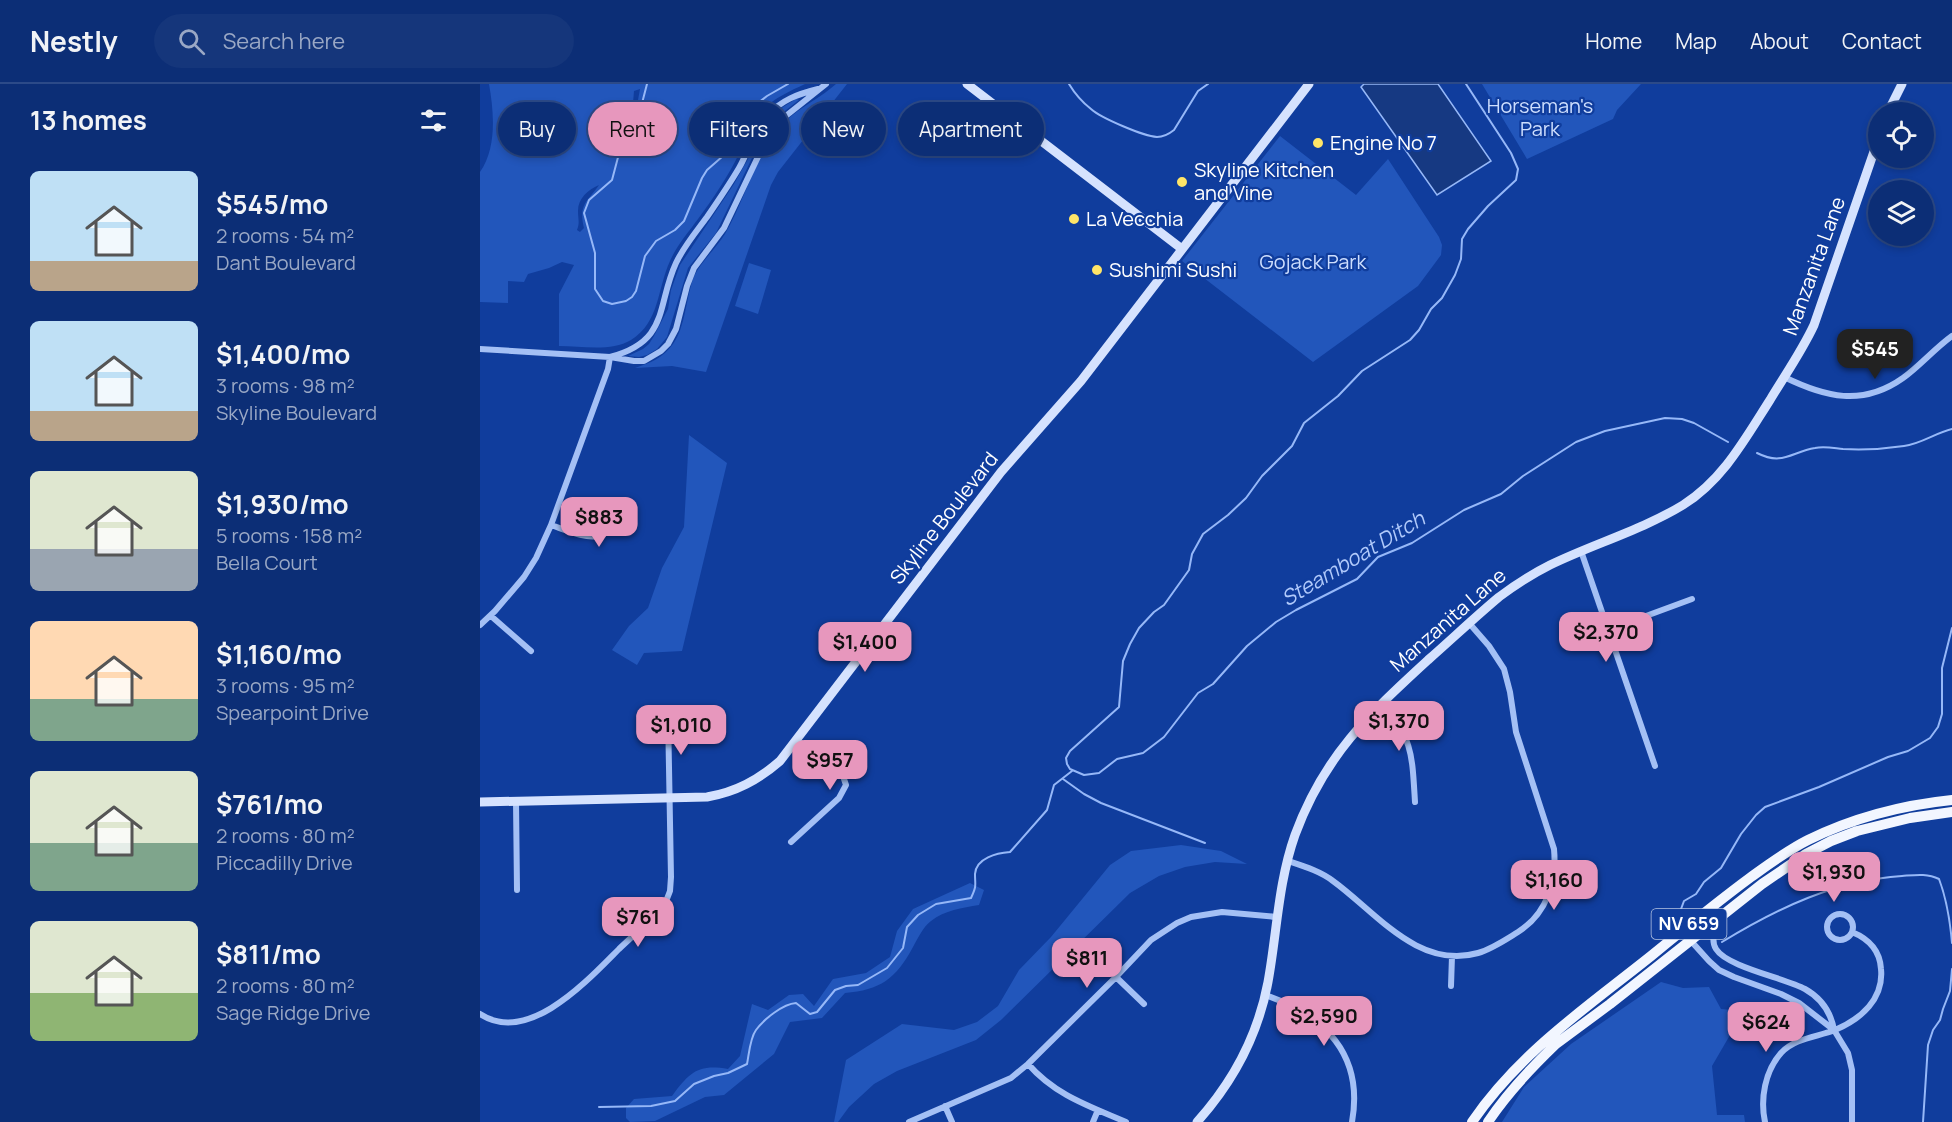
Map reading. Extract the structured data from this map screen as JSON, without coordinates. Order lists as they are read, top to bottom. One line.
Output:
{"streets":{"main road":["NV 659"],"street":["Manzanita Lane","Skyline Boulevard"]},"water":["Steamboat Ditch"],"parks":["Horseman's Park","Gojack Park"],"places":["Engine No 7","Skyline Kitchen and Vine","La Vecchia","Sushimi Sushi"],"page":{"header":"Nestly","search":"Search here","nav":["Home","Map","About","Contact"],"heading":"13 homes","chip":["Buy","Rent","Filters","New","Apartment"],"list":[{"name":"$545/mo","note":"2 rooms · 54 m² · Dant Boulevard"},{"name":"$1,400/mo","note":"3 rooms · 98 m² · Skyline Boulevard"},{"name":"$1,930/mo","note":"5 rooms · 158 m² · Bella Court"},{"name":"$1,160/mo","note":"3 rooms · 95 m² · Spearpoint Drive"},{"name":"$761/mo","note":"2 rooms · 80 m² · Piccadilly Drive"},{"name":"$811/mo","note":"2 rooms · 80 m² · Sage Ridge Drive"}],"price":["$545","$883","$2,370","$1,400","$1,370","$1,010","$957","$1,930","$1,160","$761","$811","$2,590","$624"]}}
